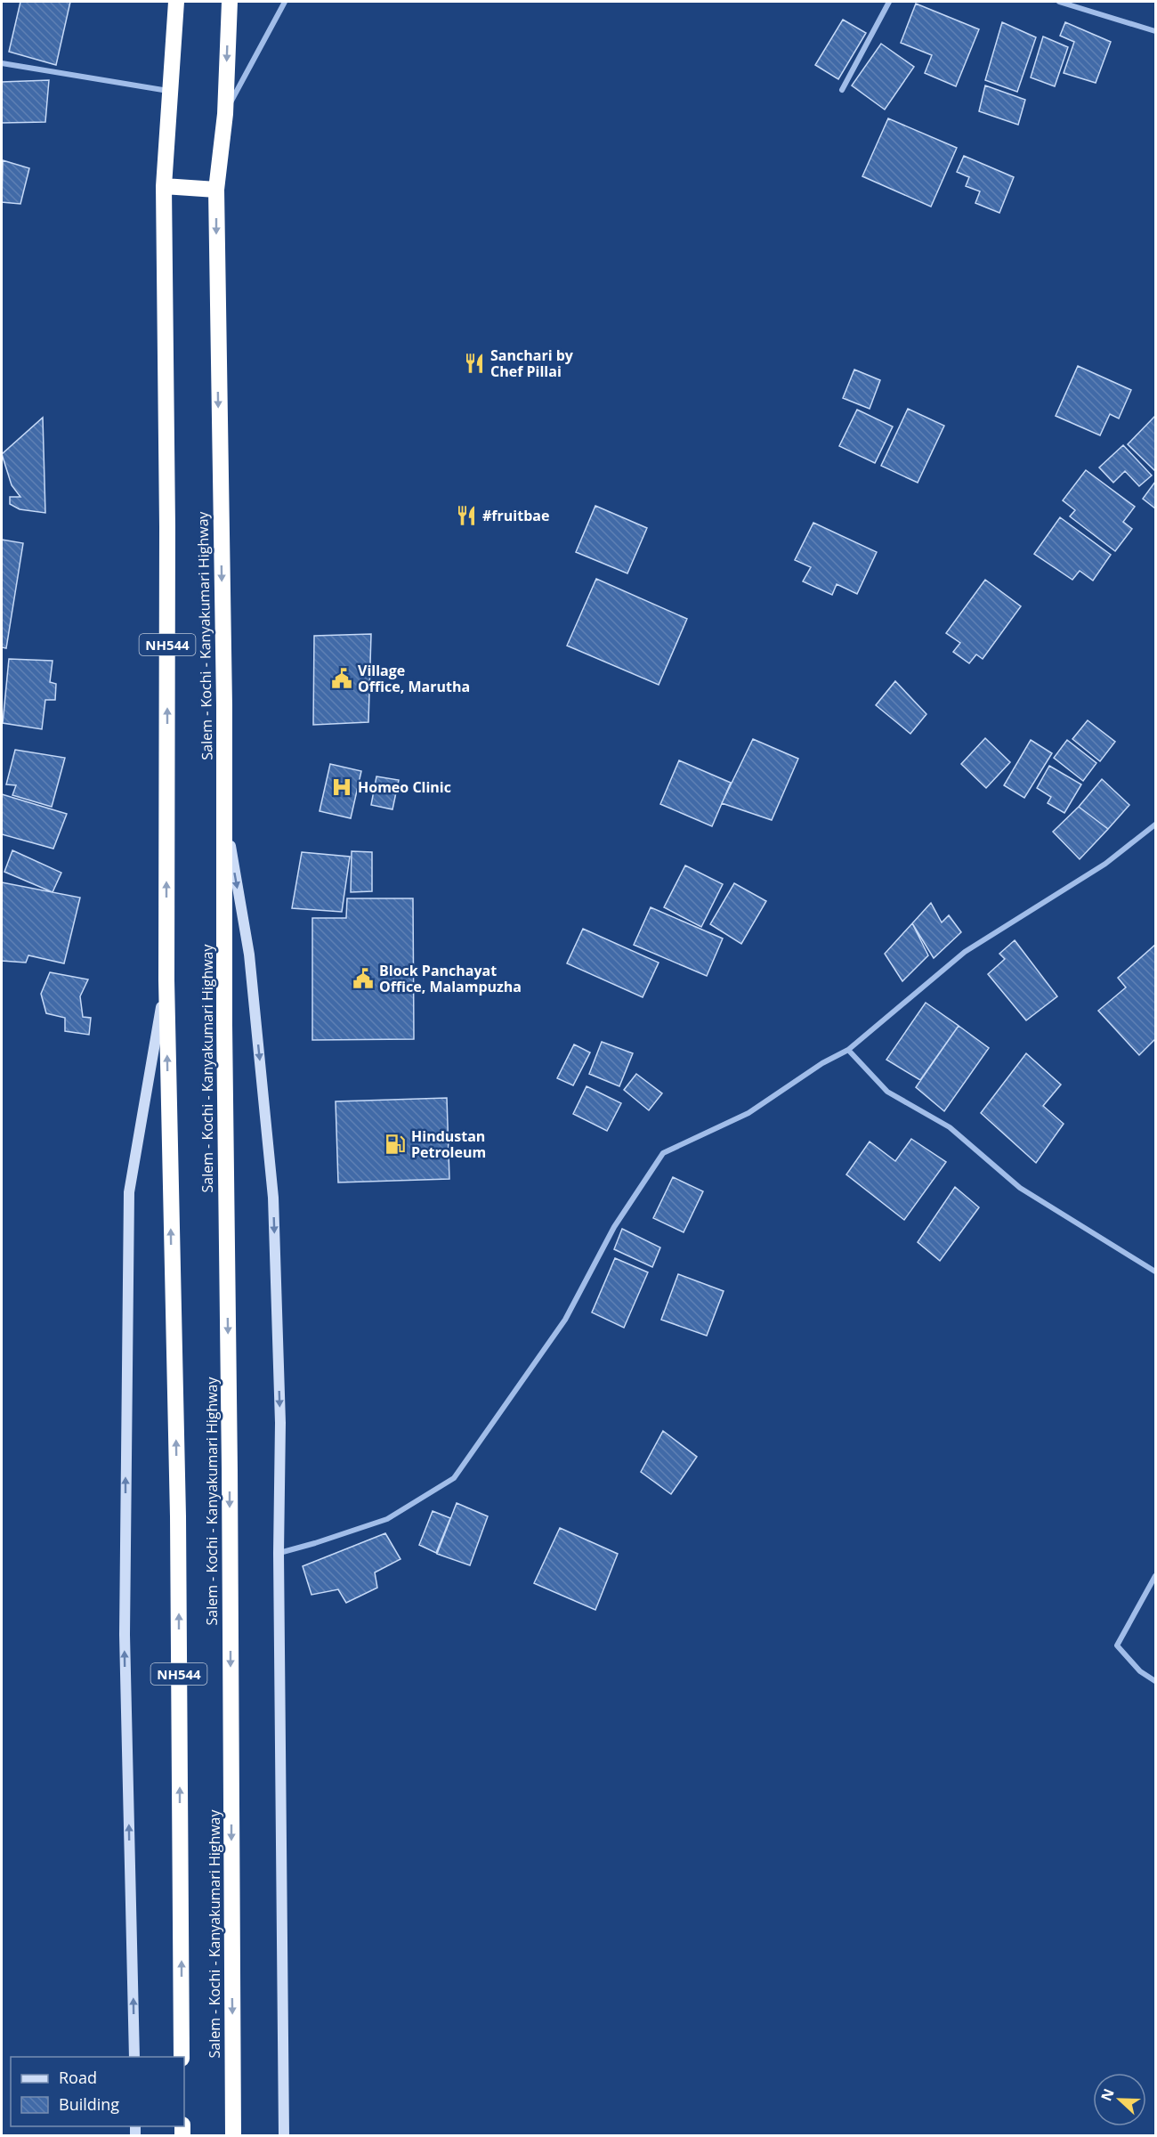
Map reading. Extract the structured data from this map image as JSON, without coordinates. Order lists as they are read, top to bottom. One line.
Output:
{"streets":{"highway":["Salem - Kochi - Kanyakumari Highway","NH544"]},"places":{"restaurant":["Sanchari by Chef Pillai","#fruitbae"],"public building":["Village Office, Marutha","Block Panchayat Office, Malampuzha"],"hospital":["Homeo Clinic"],"fuel station":["Hindustan Petroleum"]},"legend":["Road","Building"],"north":"left"}
